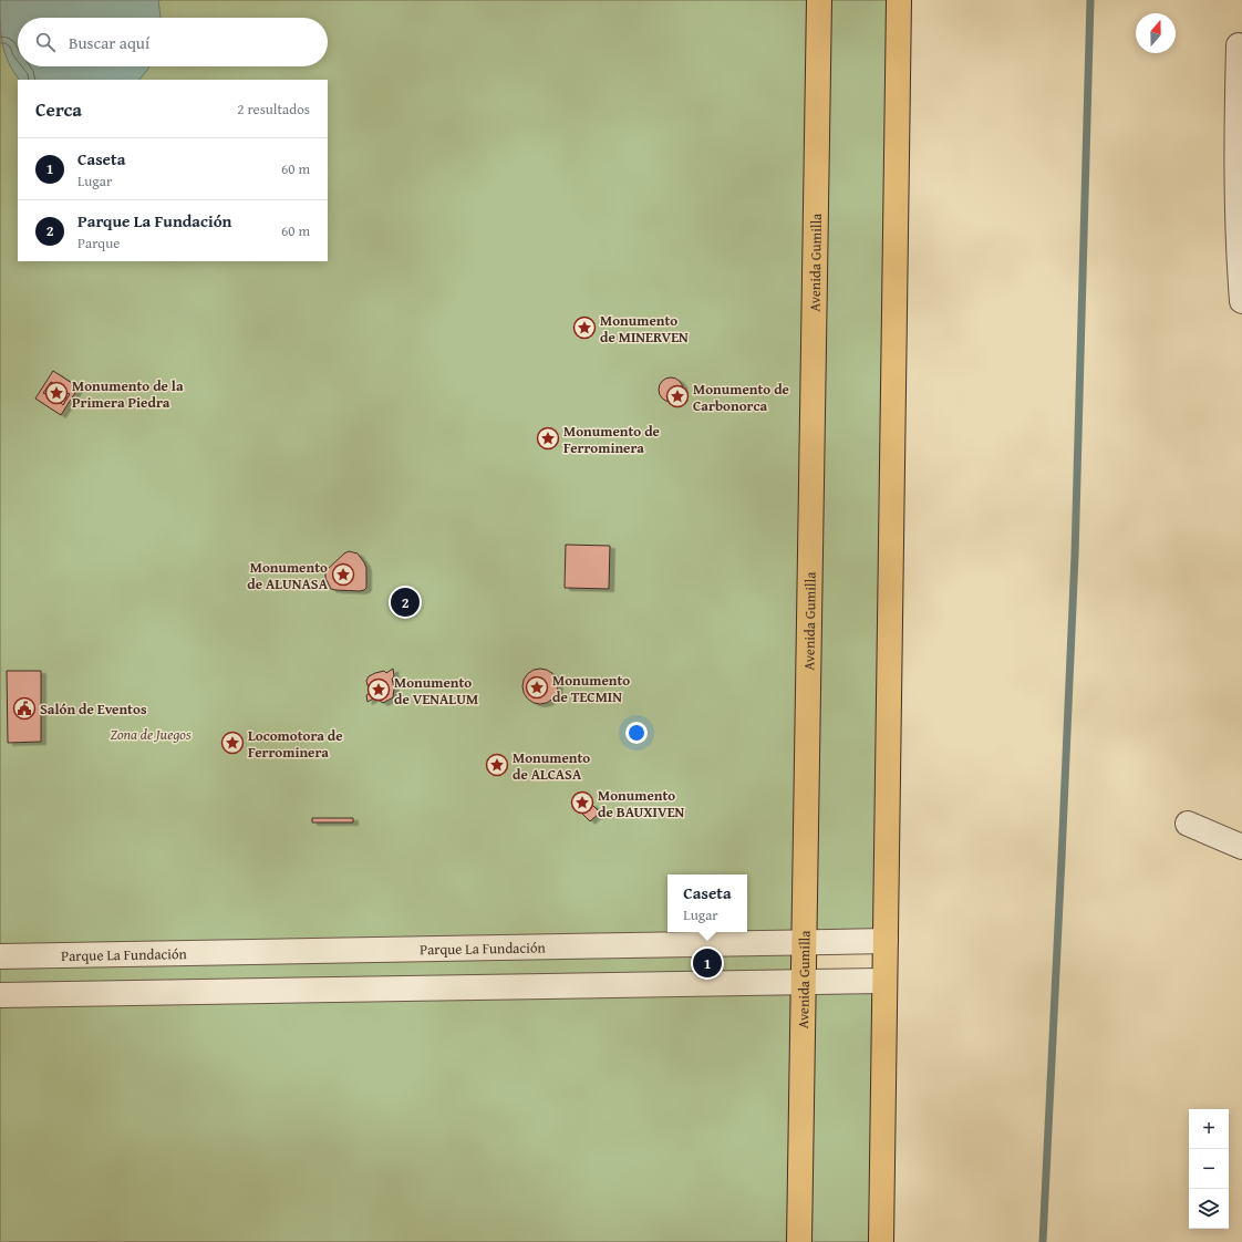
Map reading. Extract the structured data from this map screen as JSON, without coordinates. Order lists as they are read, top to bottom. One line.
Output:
{"streets":{"main road":["Avenida Gumilla"],"street":["Parque La Fundación"]},"crossings":[["Avenida Gumilla","Parque La Fundación"]],"parks":["Zona de Juegos"],"places":{"place":["Monumento de MINERVEN","Monumento de la Primera Piedra","Monumento de Carbonorca","Monumento de Ferrominera","Monumento de ALUNASA","Monumento de TECMIN","Monumento de VENALUM","Locomotora de Ferrominera","Monumento de ALCASA","Monumento de BAUXIVEN"],"public building":["Salón de Eventos"]},"north":"top","page":{"search":"Buscar aquí","heading":["Cerca","2 resultados"],"list":[{"mark":"1","name":"Caseta","note":"Lugar","value":"60 m"},{"mark":"2","name":"Parque La Fundación","note":"Parque","value":"60 m"}],"pins":["2","1"],"popup":["Caseta","Lugar"],"map_buttons":["+","−"]}}
